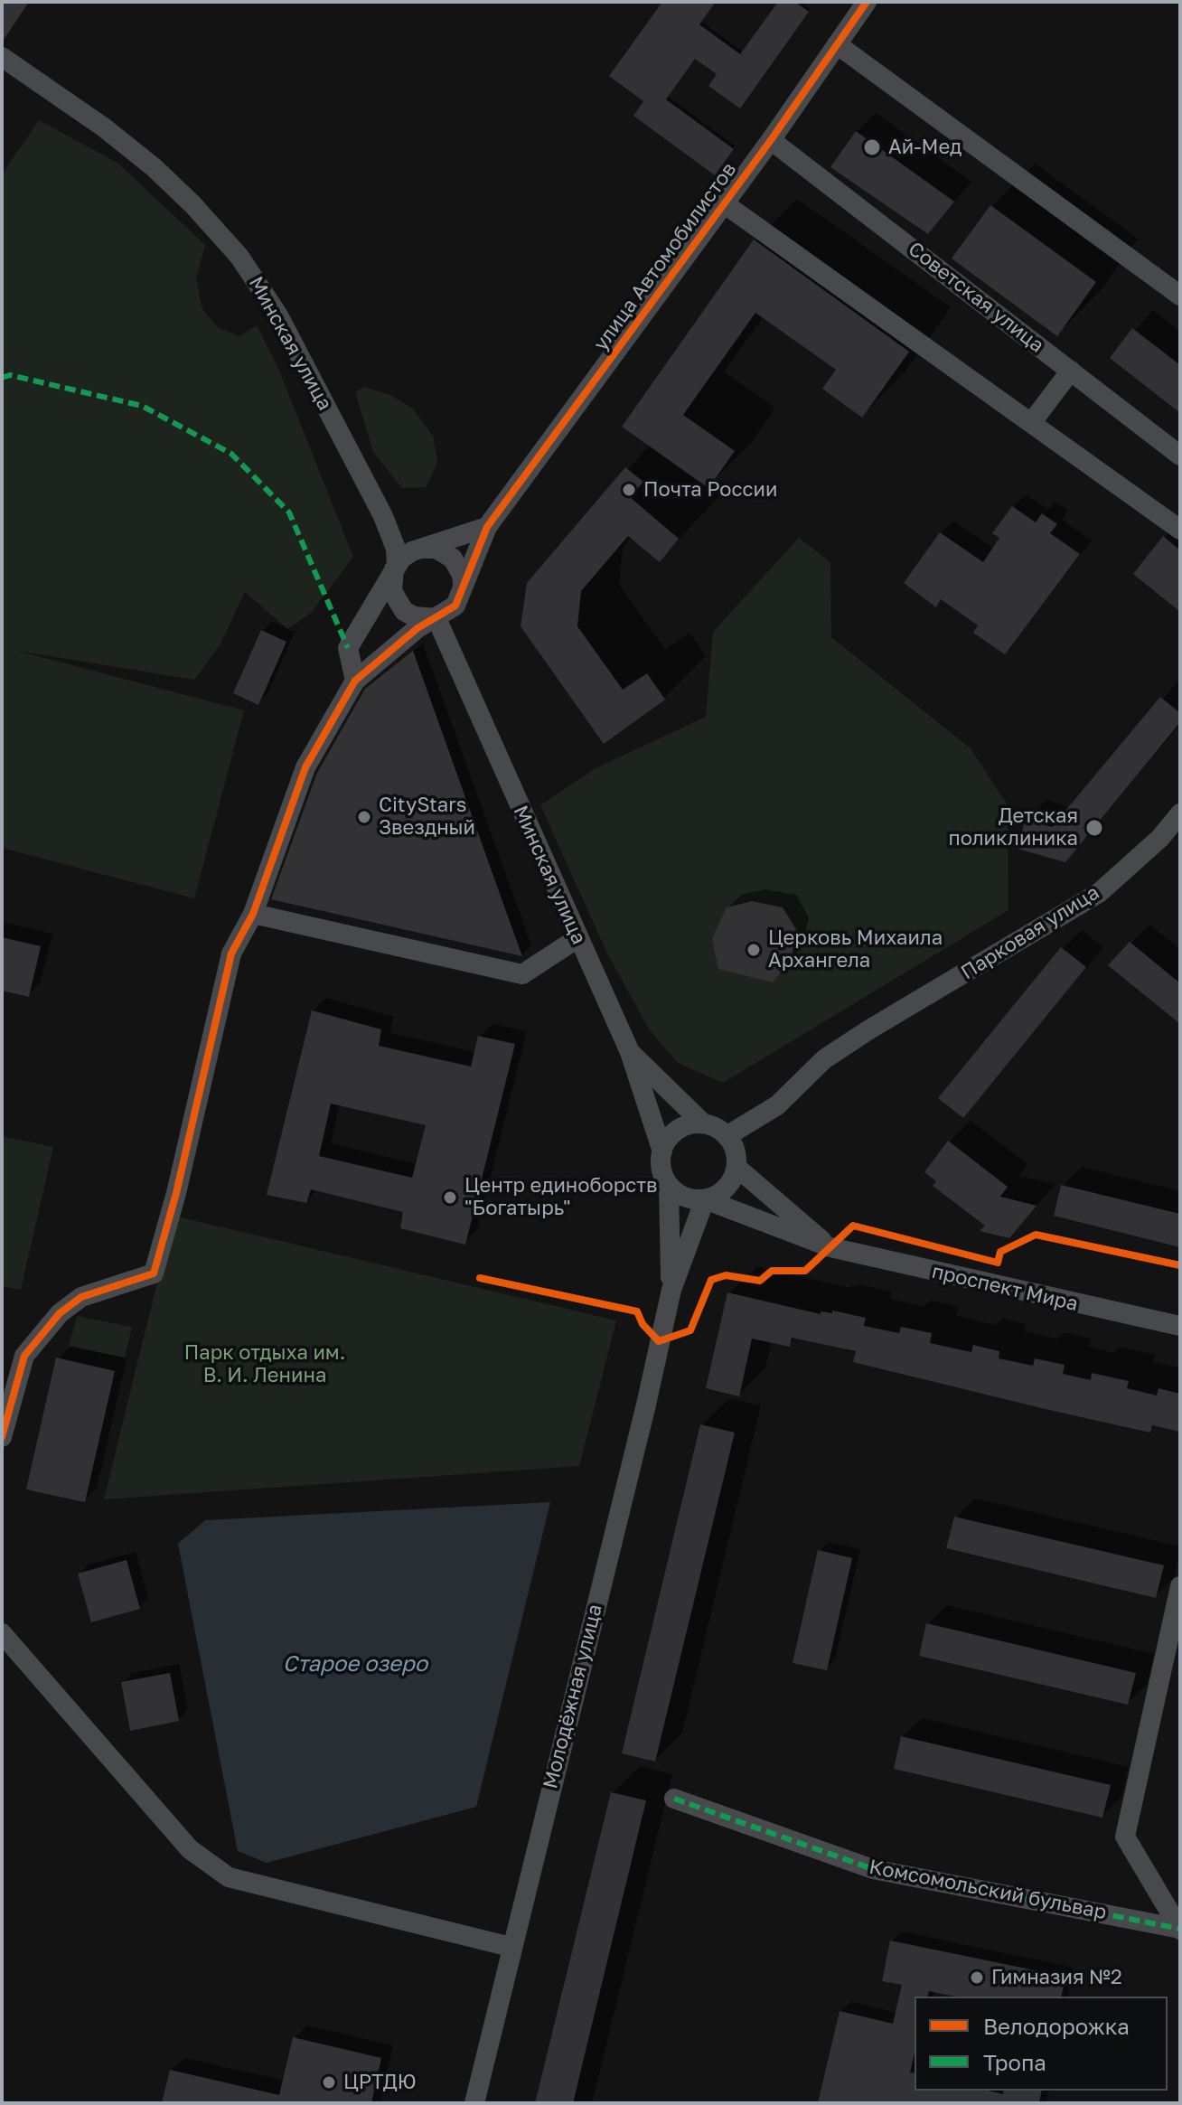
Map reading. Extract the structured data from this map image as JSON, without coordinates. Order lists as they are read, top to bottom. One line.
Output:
{"streets":{"street":["улица Автомобилистов","Советская улица","Минская улица","Парковая улица","проспект Мира","Молодёжная улица","Комсомольский бульвар"]},"crossings":[["улица Автомобилистов","Советская улица"],["улица Автомобилистов","Минская улица"],["Минская улица","Парковая улица"],["Минская улица","проспект Мира"],["Минская улица","Молодёжная улица"],["Парковая улица","проспект Мира"],["Парковая улица","Молодёжная улица"],["проспект Мира","Молодёжная улица"]],"water":["Старое озеро"],"parks":["Парк отдыха им. В. И. Ленина"],"places":["Ай-Мед","Почта России","CityStars Звездный","Детская поликлиника","Церковь Михаила Архангела","Центр единоборств \"Богатырь\"","Гимназия №2","ЦРТДЮ"],"legend":["Велодорожка","Тропа"]}
